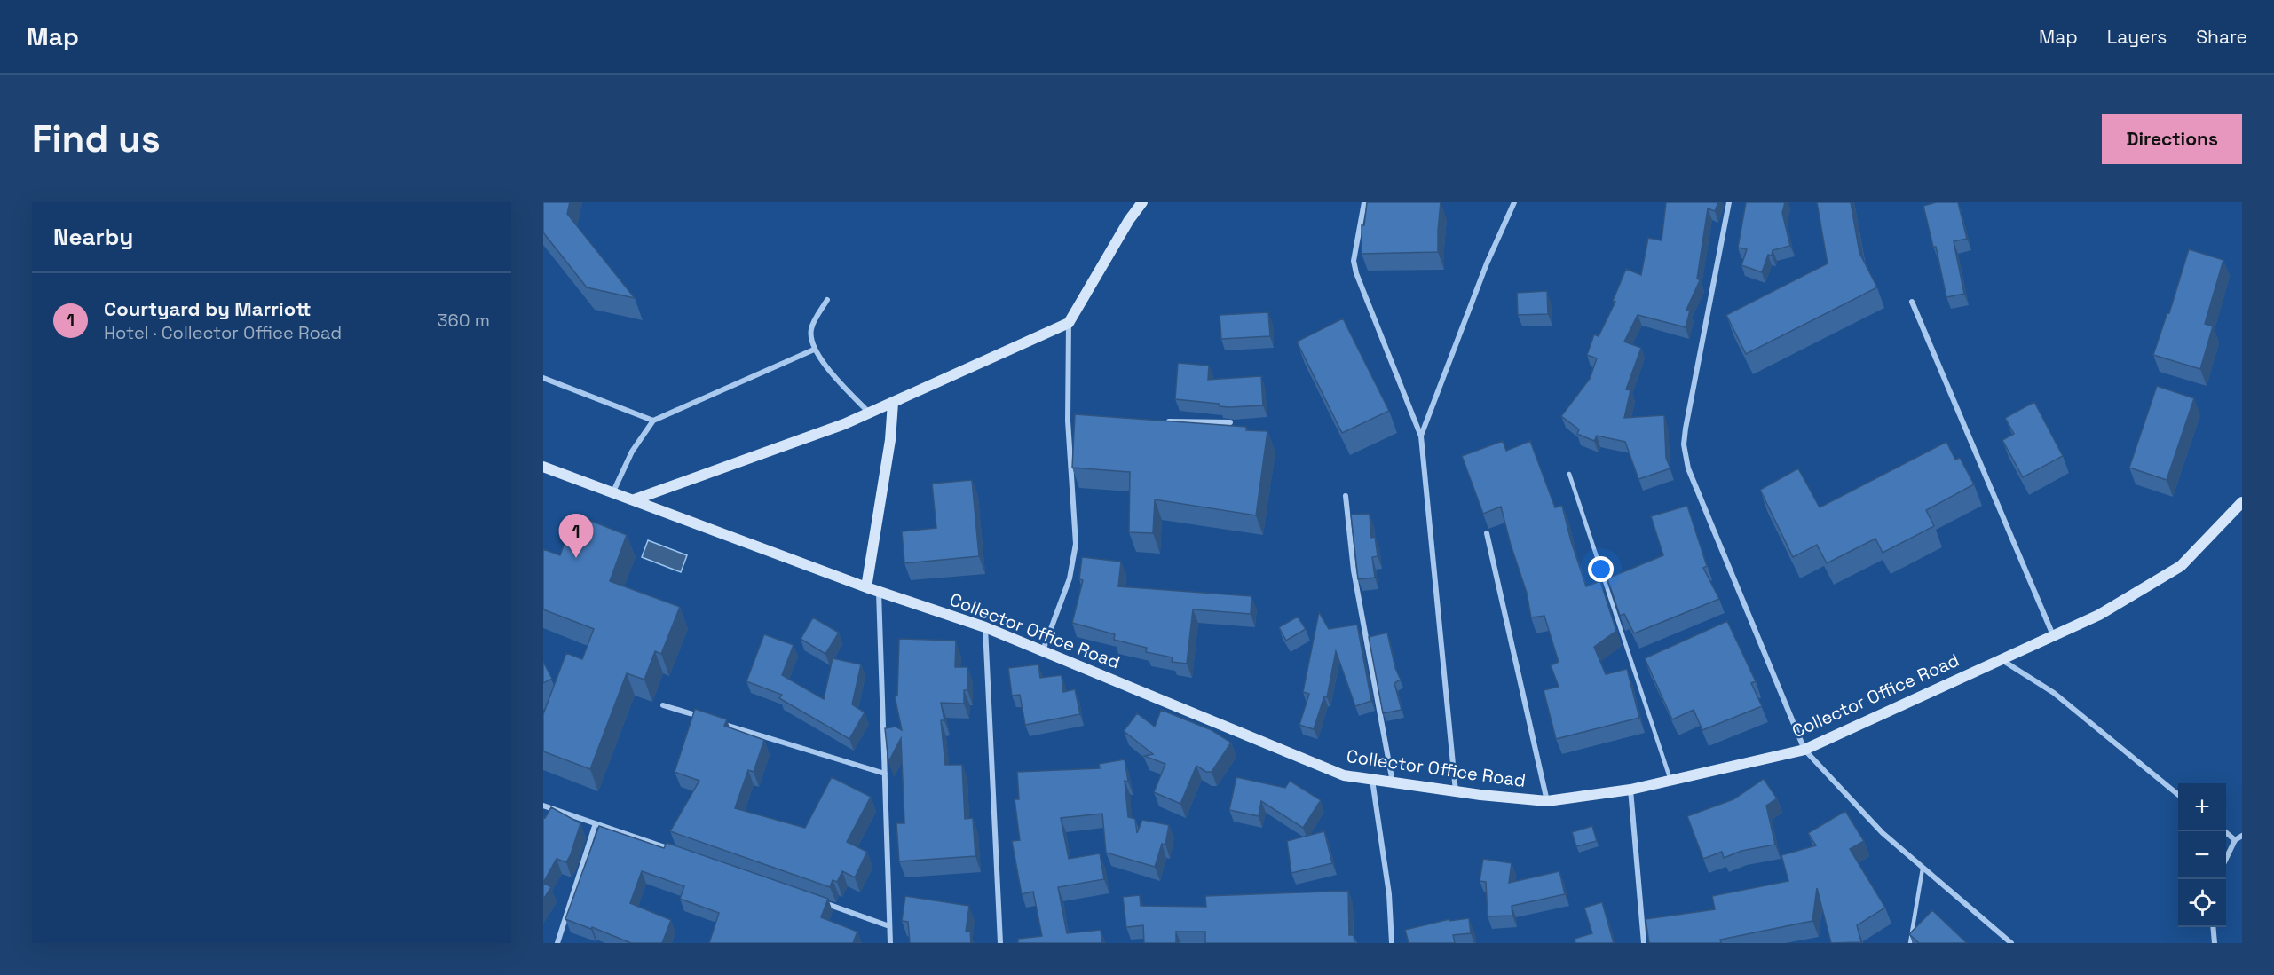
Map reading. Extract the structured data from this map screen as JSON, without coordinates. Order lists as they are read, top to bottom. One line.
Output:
{"streets":{"main road":["Collector Office Road"]},"page":{"header":"Map","nav":["Map","Layers","Share"],"buttons":"Directions","title":"Find us","heading":"Nearby","list":[{"mark":"1","name":"Courtyard by Marriott","note":"Hotel · Collector Office Road","value":"360 m"}],"pins":"1","map_buttons":["+","−"]}}
